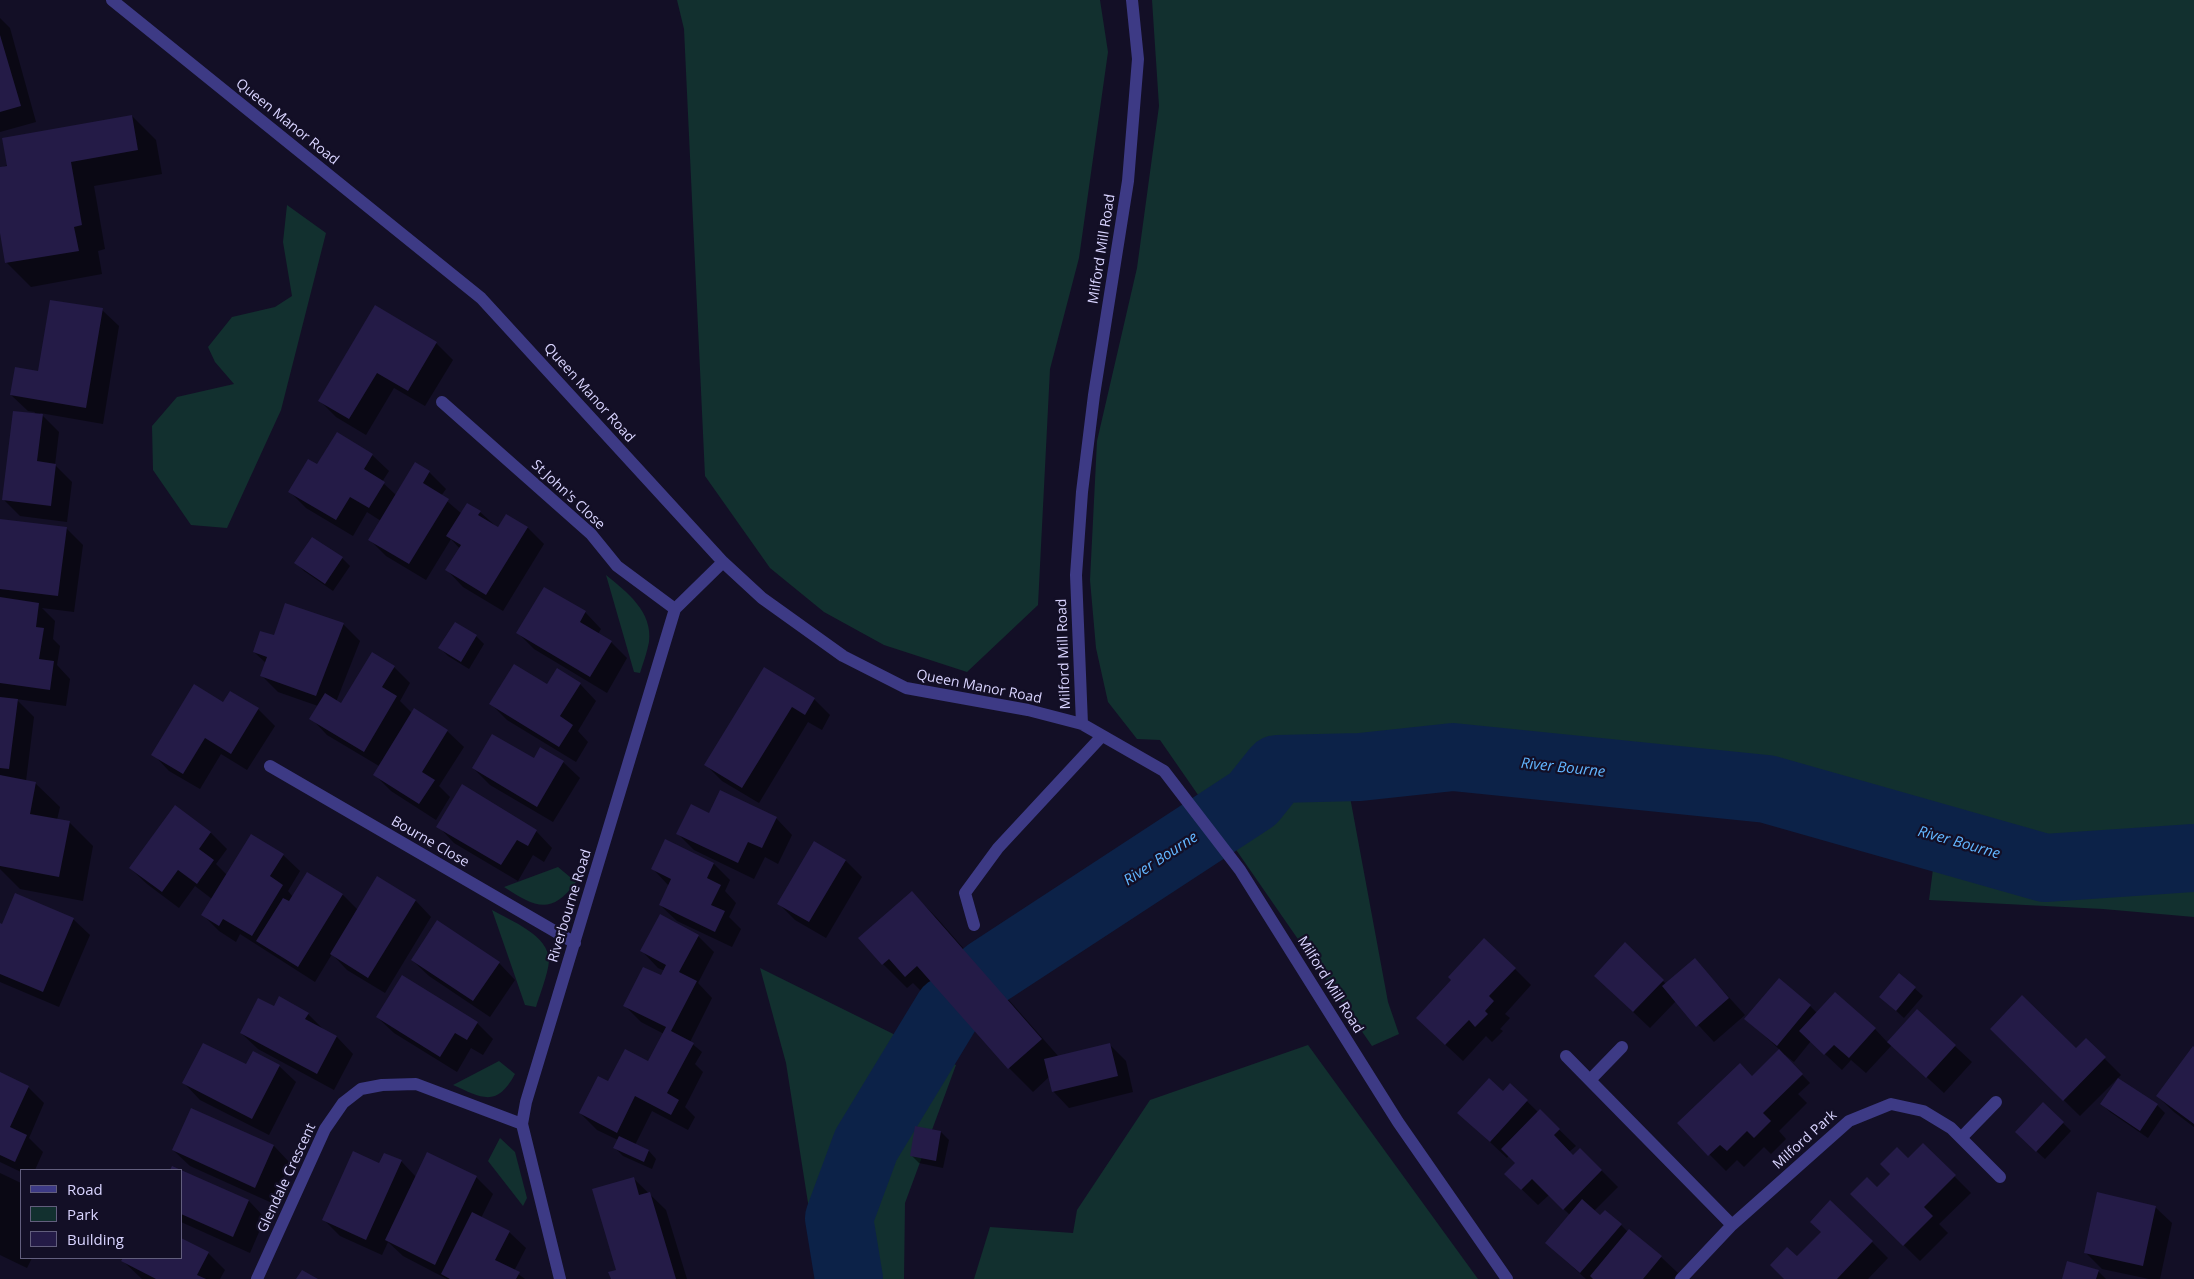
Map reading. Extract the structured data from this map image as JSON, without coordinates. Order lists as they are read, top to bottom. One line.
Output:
{"streets":{"street":["Queen Manor Road","Milford Mill Road","St John's Close","Bourne Close","Riverbourne Road","Milford Park","Glendale Crescent"]},"crossings":[["Queen Manor Road","Milford Mill Road"],["Queen Manor Road","Riverbourne Road"],["St John's Close","Riverbourne Road"],["Bourne Close","Riverbourne Road"],["Riverbourne Road","Glendale Crescent"]],"water":["River Bourne"],"legend":["Road","Park","Building"]}
